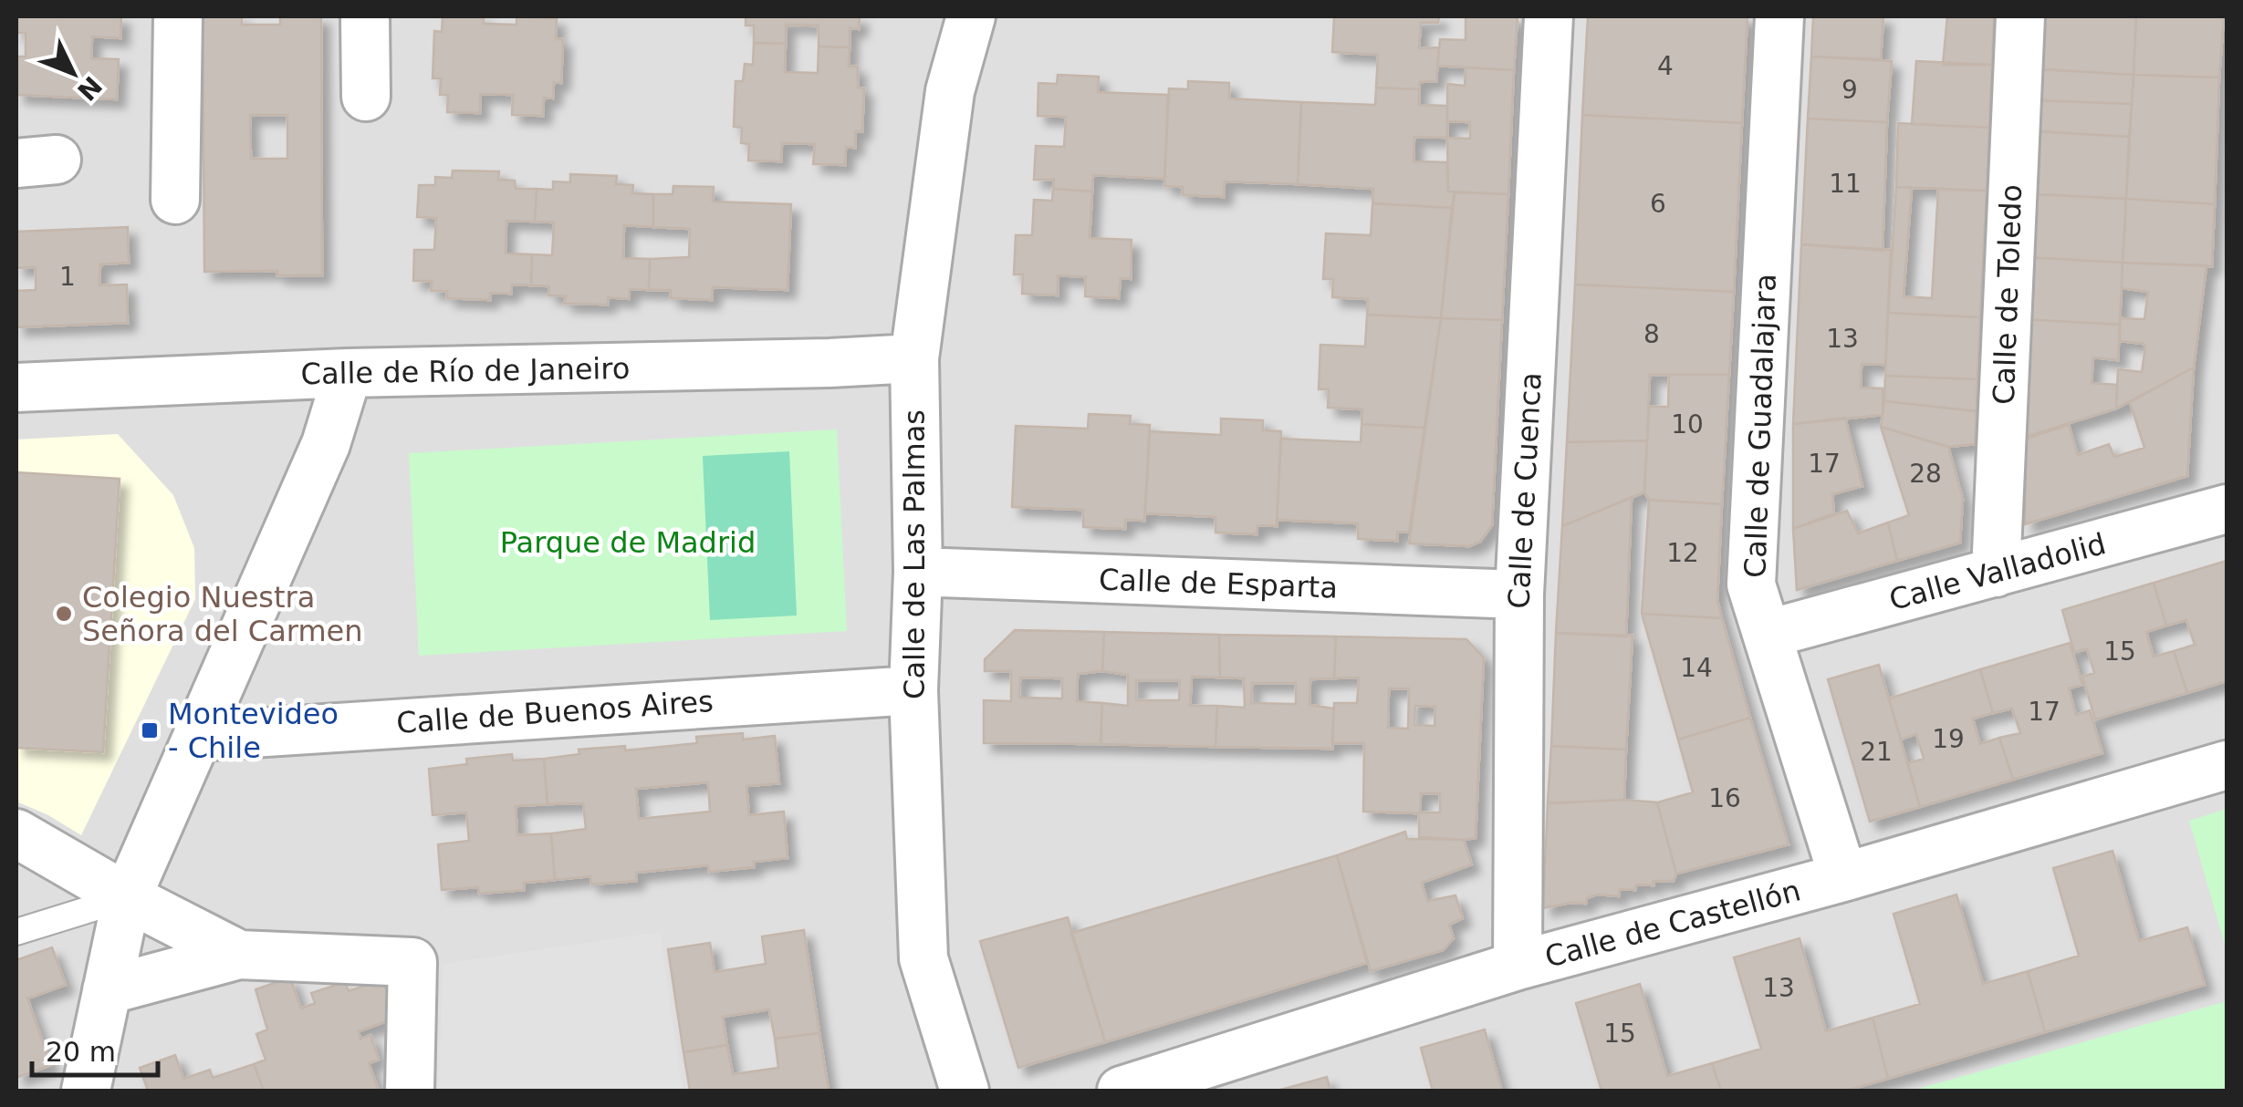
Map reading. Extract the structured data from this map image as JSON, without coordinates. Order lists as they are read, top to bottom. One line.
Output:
{"streets":{"street":["Calle de Toledo","Calle de Río de Janeiro","Calle de Guadalajara","Calle de Cuenca","Calle de Las Palmas","Calle Valladolid","Calle de Esparta","Calle de Buenos Aires","Calle de Castellón"]},"crossings":[["Calle de Toledo","Calle Valladolid"],["Calle de Río de Janeiro","Calle de Las Palmas"],["Calle de Guadalajara","Calle Valladolid"],["Calle de Guadalajara","Calle de Castellón"],["Calle de Cuenca","Calle de Esparta"],["Calle de Cuenca","Calle de Castellón"],["Calle de Las Palmas","Calle de Esparta"],["Calle de Las Palmas","Calle de Buenos Aires"]],"parks":["Parque de Madrid"],"places":{"other":["Colegio Nuestra Señora del Carmen"],"transit":["Montevideo - Chile"]},"house_numbers":["4","9","11","6","1","8","13","10","17","28","12","15","14","17","19","21","16","13","15"],"scale_bar":"20 m","north":"bottom right"}
